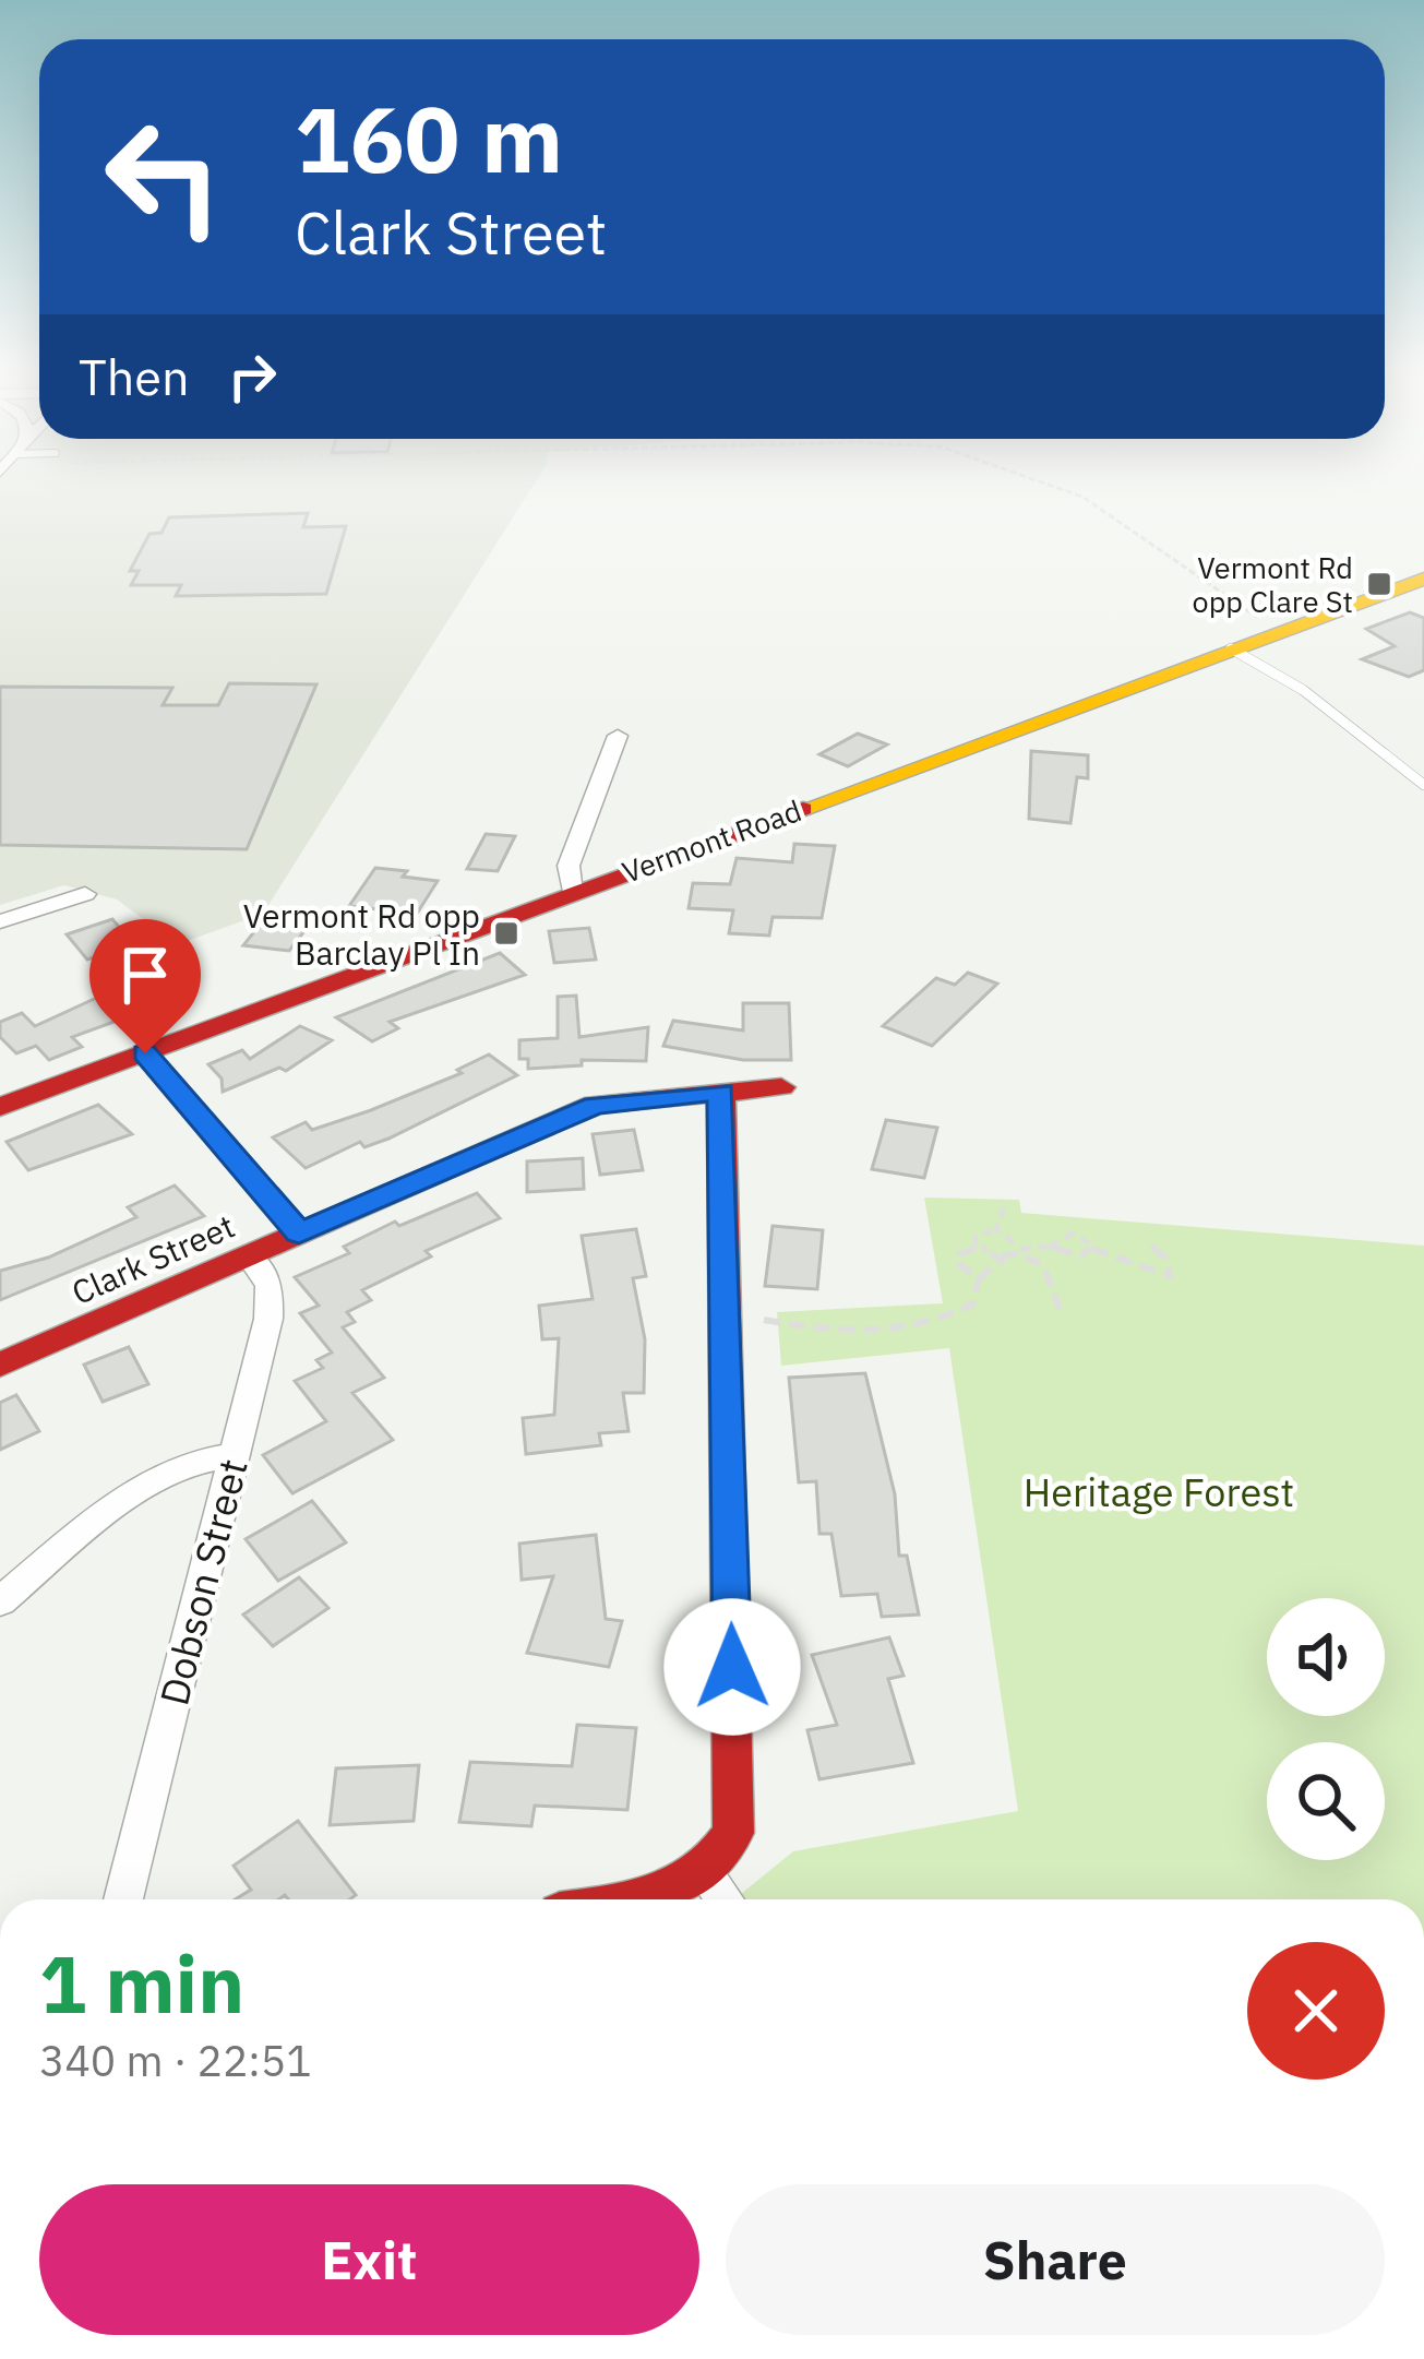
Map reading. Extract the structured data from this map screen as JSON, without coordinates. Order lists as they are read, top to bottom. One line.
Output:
{"streets":{"street":["Vermont Road","Clark Street","Dobson Street"]},"crossings":[["Clark Street","Dobson Street"]],"parks":["Heritage Forest"],"places":{"transit":["Vermont Rd opp Clare St","Vermont Rd opp Barclay Pl In"]},"page":{"turn":["160 m","Clark Street"],"then":"Then","heading":["1 min","340 m · 22:51"],"buttons":["Exit","Share"]}}
